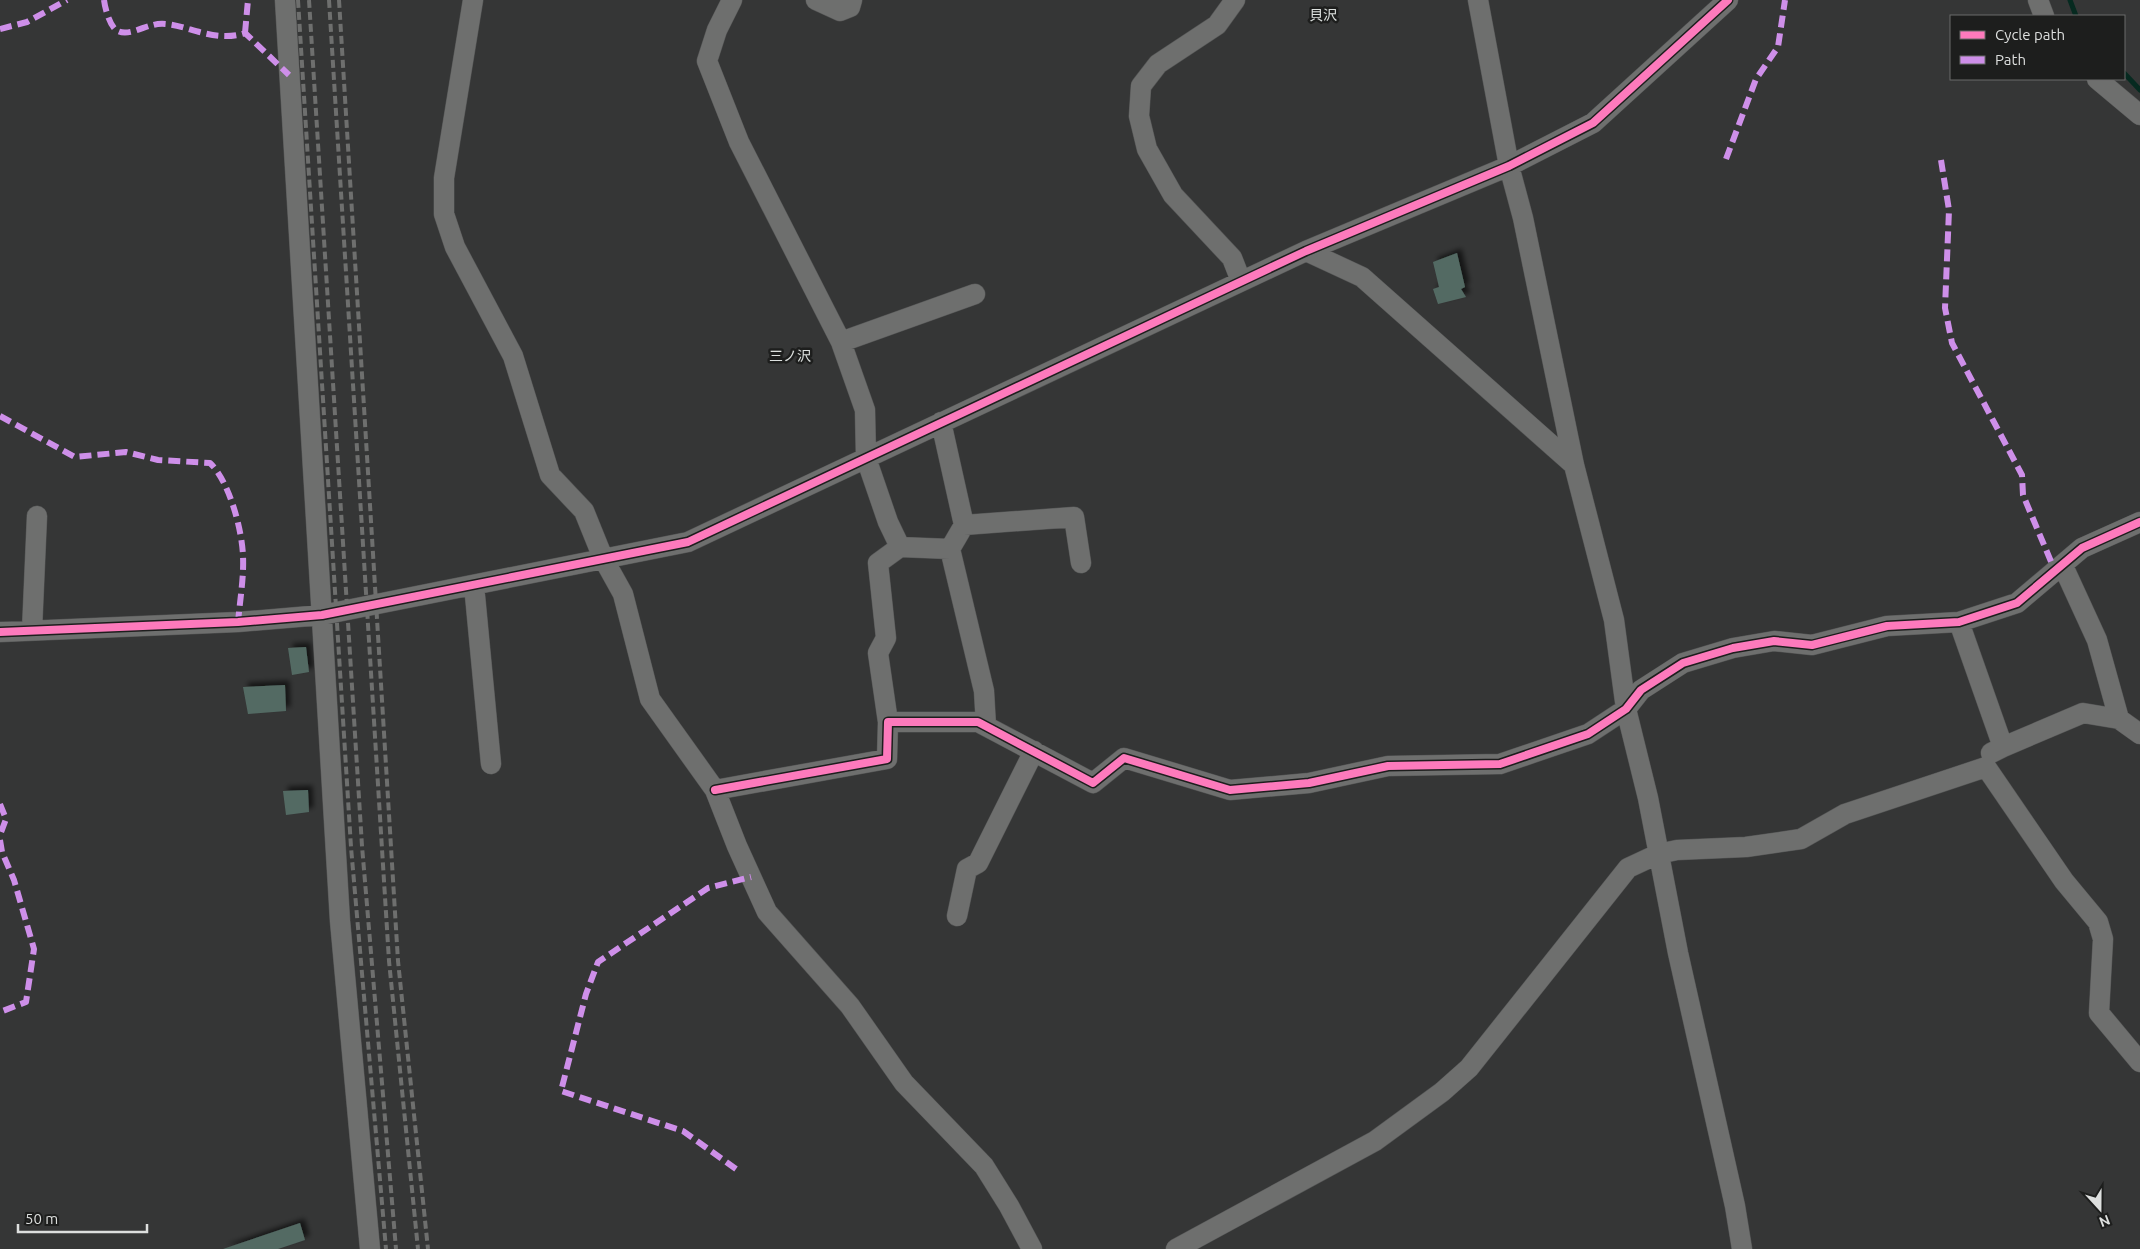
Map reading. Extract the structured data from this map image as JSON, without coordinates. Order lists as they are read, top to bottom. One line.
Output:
{"districts":["貝沢","三ノ沢"],"legend":["Cycle path","Path"],"scale_bar":"50 m","north":"bottom"}
